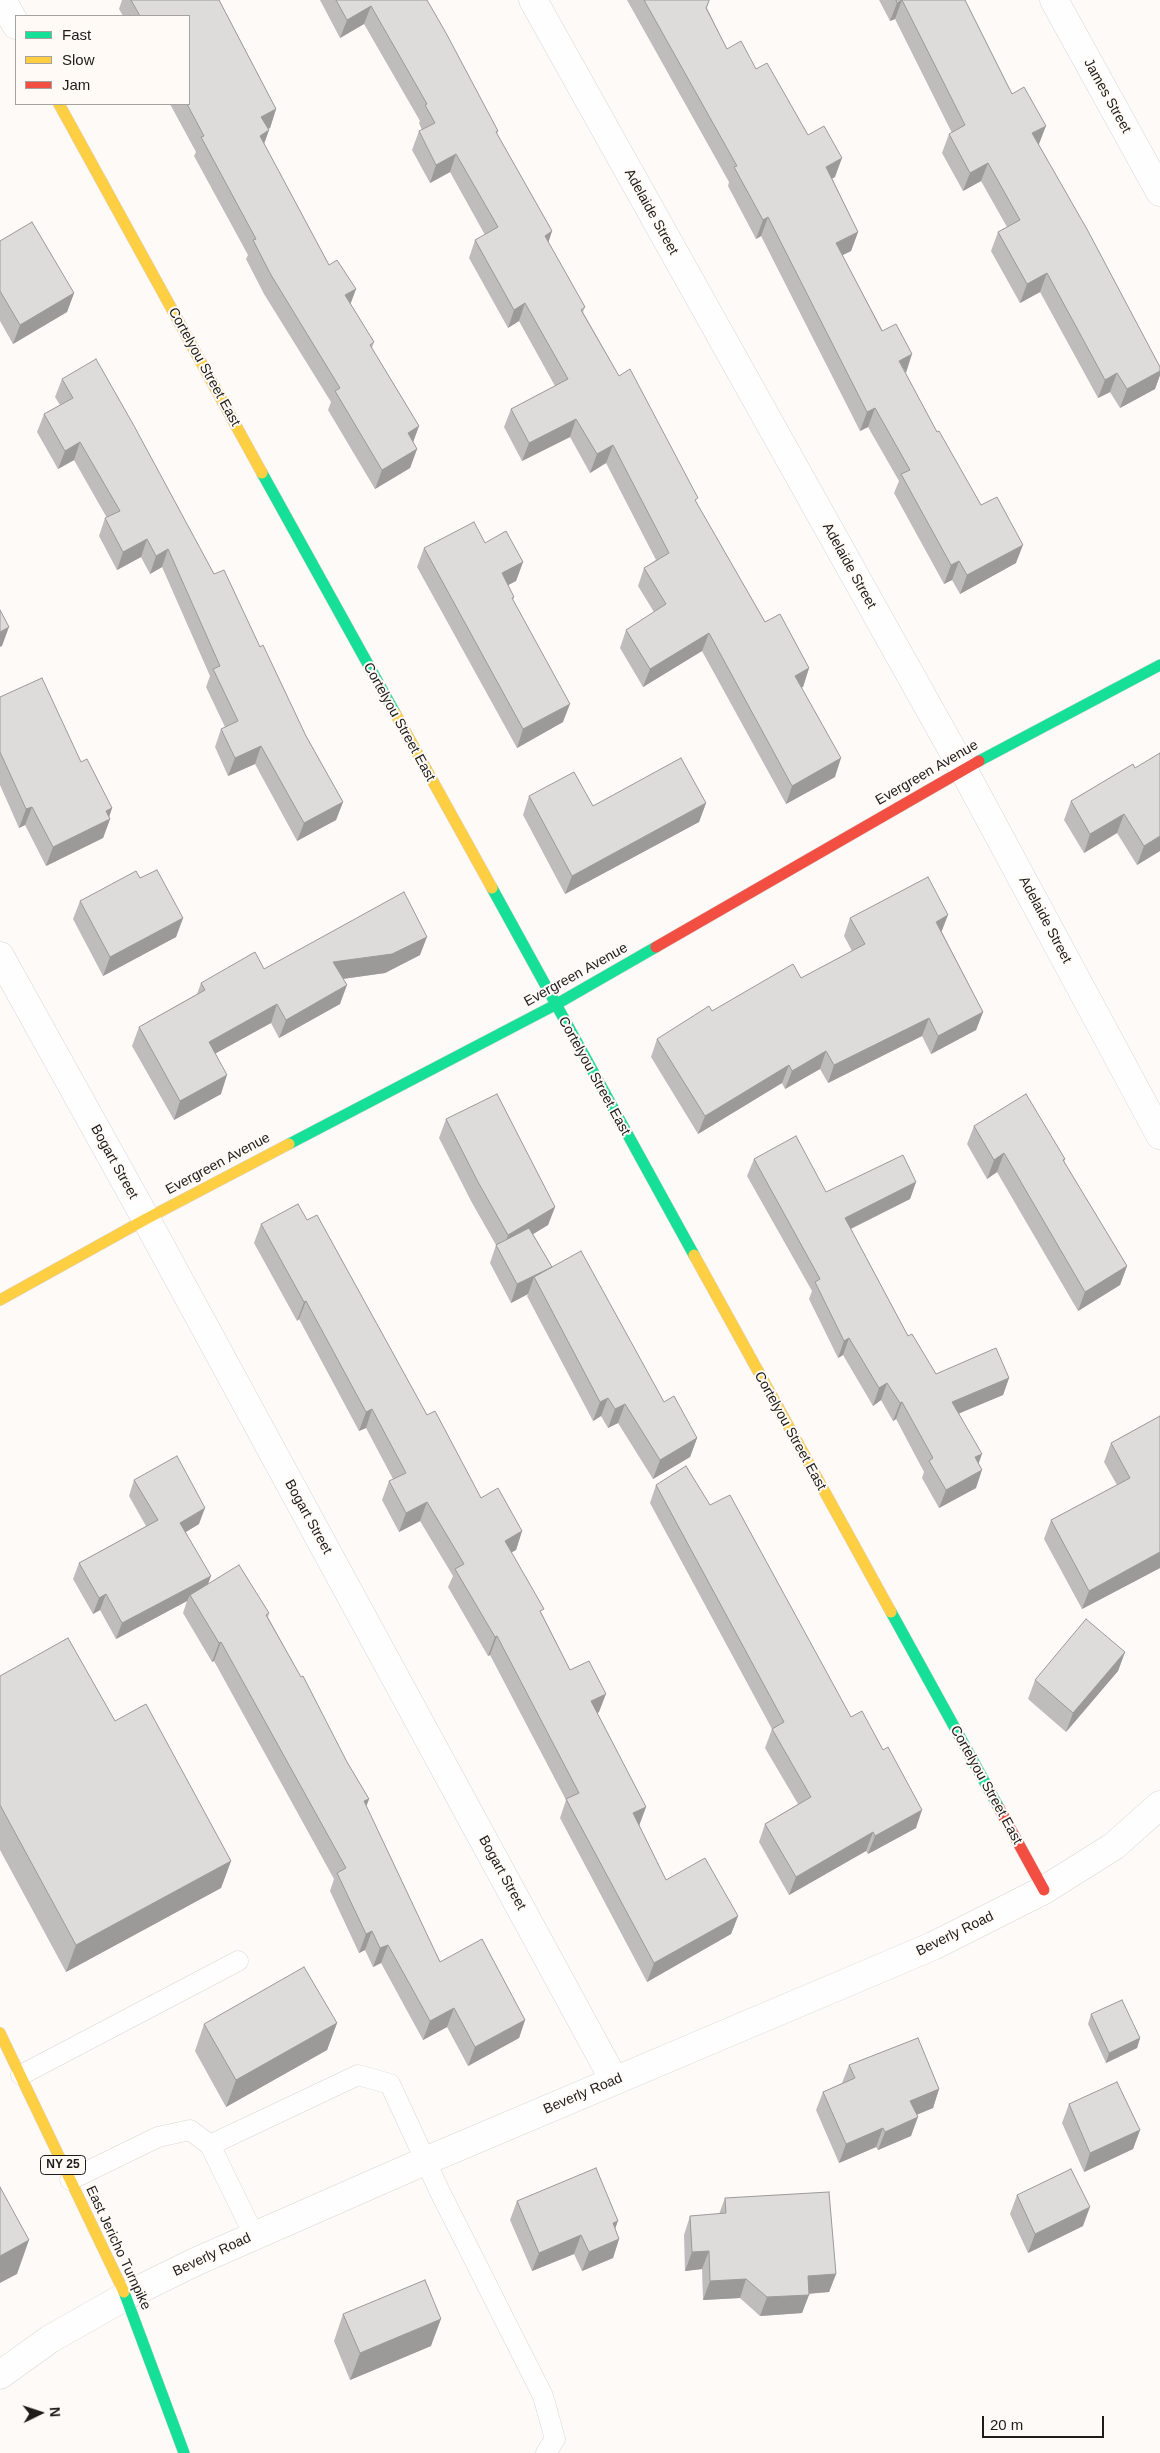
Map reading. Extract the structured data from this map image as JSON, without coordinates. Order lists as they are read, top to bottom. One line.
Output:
{"streets":{"street":["James Street","Adelaide Street","Cortelyou Street East","Evergreen Avenue","Bogart Street","Beverly Road","NY 25","East Jericho Turnpike"]},"crossings":[["Adelaide Street","Evergreen Avenue"],["Cortelyou Street East","Evergreen Avenue"],["Cortelyou Street East","Beverly Road"],["Evergreen Avenue","Bogart Street"],["Bogart Street","Beverly Road"],["Beverly Road","East Jericho Turnpike"]],"legend":["Fast","Slow","Jam"],"scale_bar":"20 m","north":"right"}
